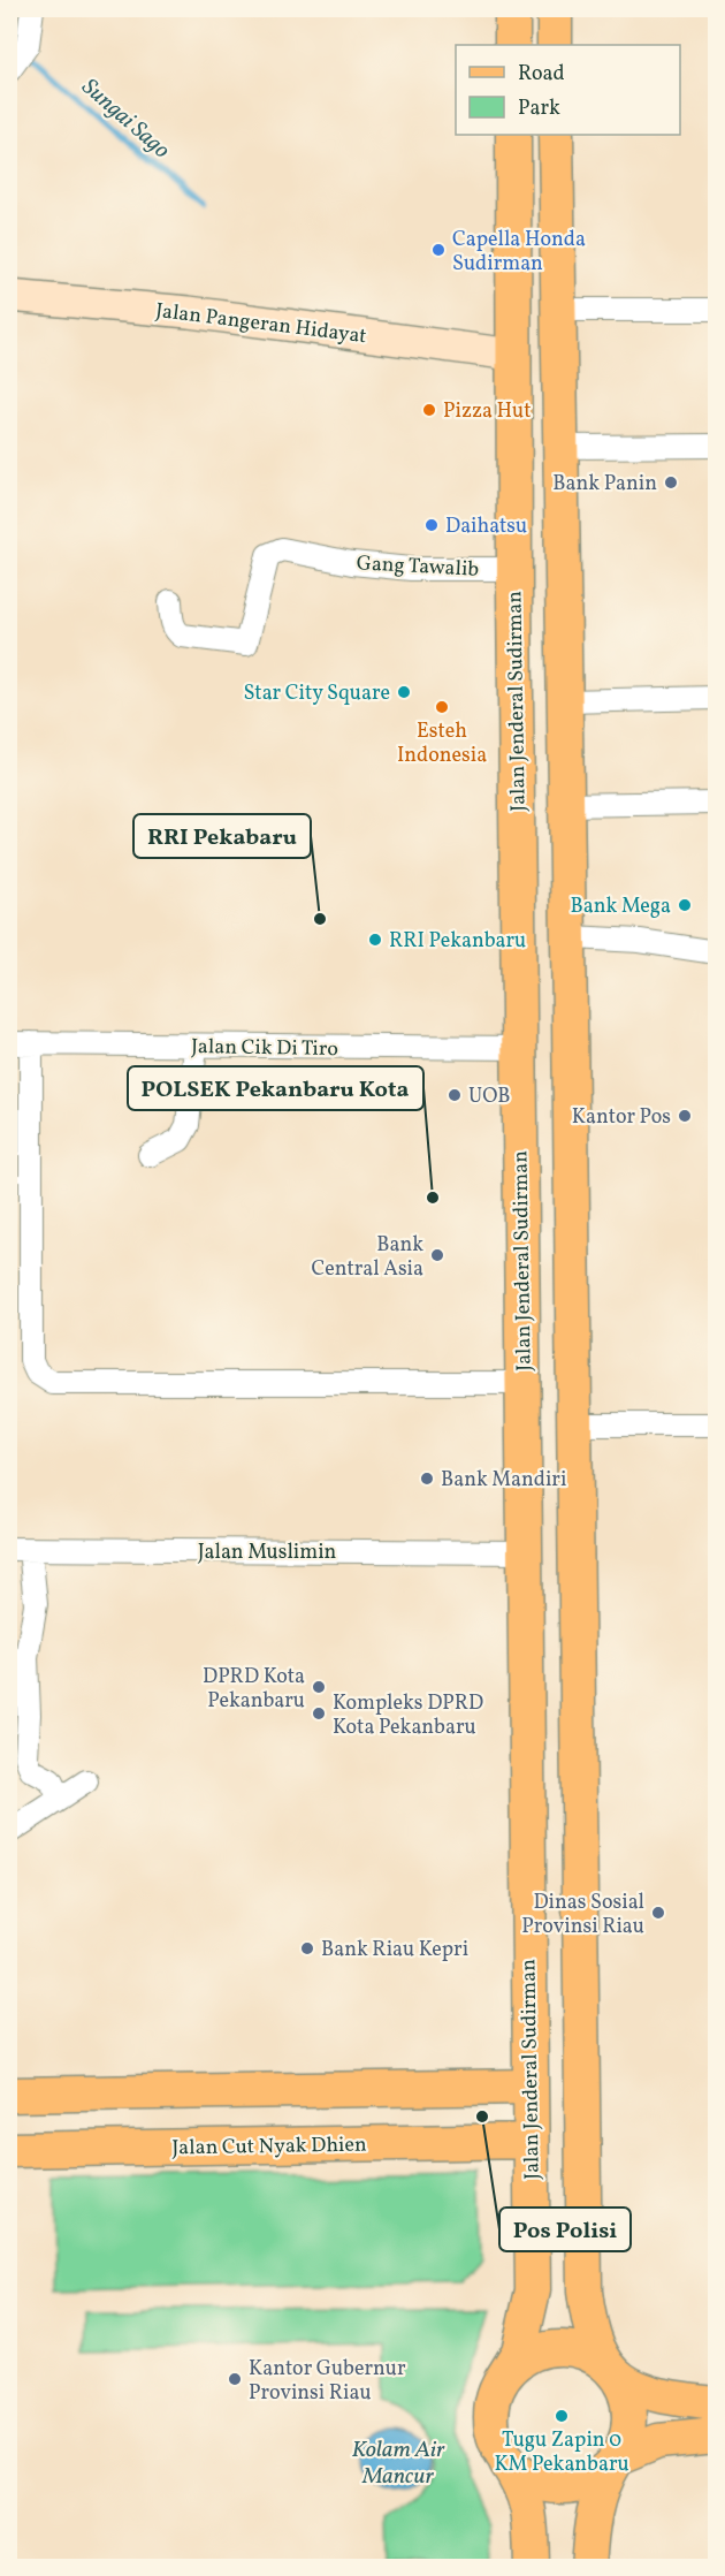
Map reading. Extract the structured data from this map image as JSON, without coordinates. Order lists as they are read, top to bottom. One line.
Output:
{"streets":{"main road":["Jalan Pangeran Hidayat","Jalan Jenderal Sudirman","Jalan Cut Nyak Dhien"],"street":["Gang Tawalib","Jalan Cik Di Tiro","Jalan Muslimin"]},"crossings":[["Jalan Pangeran Hidayat","Jalan Jenderal Sudirman"],["Gang Tawalib","Jalan Jenderal Sudirman"],["Jalan Jenderal Sudirman","Jalan Cik Di Tiro"],["Jalan Jenderal Sudirman","Jalan Muslimin"],["Jalan Jenderal Sudirman","Jalan Cut Nyak Dhien"]],"water":["Sungai Sago","Kolam Air Mancur"],"places":["Capella Honda Sudirman","Pizza Hut","Bank Panin","Daihatsu","Star City Square","Esteh Indonesia","Bank Mega","RRI Pekabaru","RRI Pekanbaru","UOB","Kantor Pos","POLSEK Pekanbaru Kota","Bank Central Asia","Bank Mandiri","DPRD Kota Pekanbaru","Kompleks DPRD Kota Pekanbaru","Dinas Sosial Provinsi Riau","Bank Riau Kepri","Pos Polisi","Kantor Gubernur Provinsi Riau","Tugu Zapin 0 KM Pekanbaru"],"legend":["Road","Park"]}
